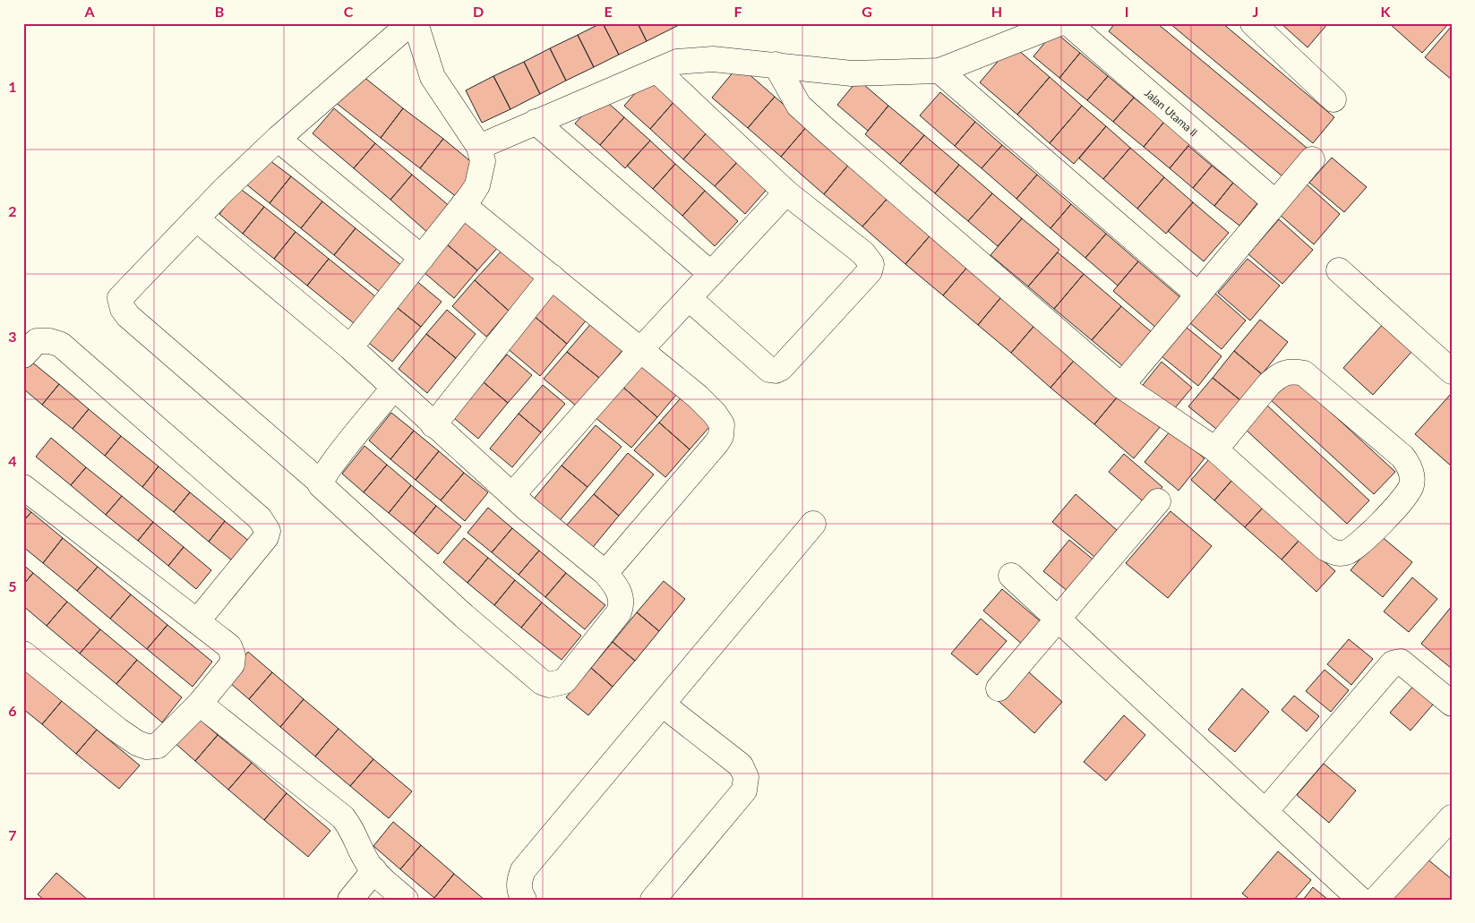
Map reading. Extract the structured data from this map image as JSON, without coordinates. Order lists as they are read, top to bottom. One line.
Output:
{"streets":{"street":["Jalan Utama ll"]},"grid":{"columns":["A","B","C","D","E","F","G","H","I","J","K"],"rows":["1","2","3","4","5","6","7"]}}
